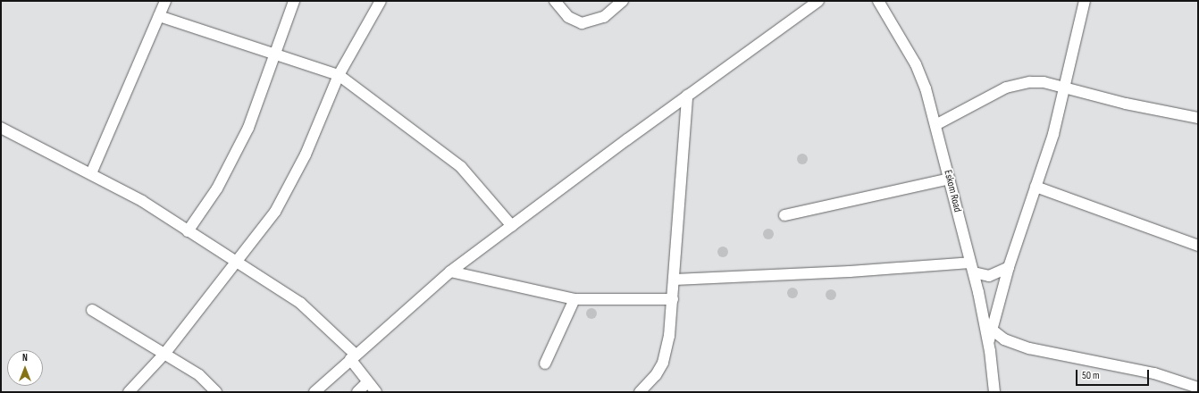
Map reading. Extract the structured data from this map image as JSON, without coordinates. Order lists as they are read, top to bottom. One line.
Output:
{"streets":{"street":["Eskom Road"]},"scale_bar":"50 m","north":"top"}
